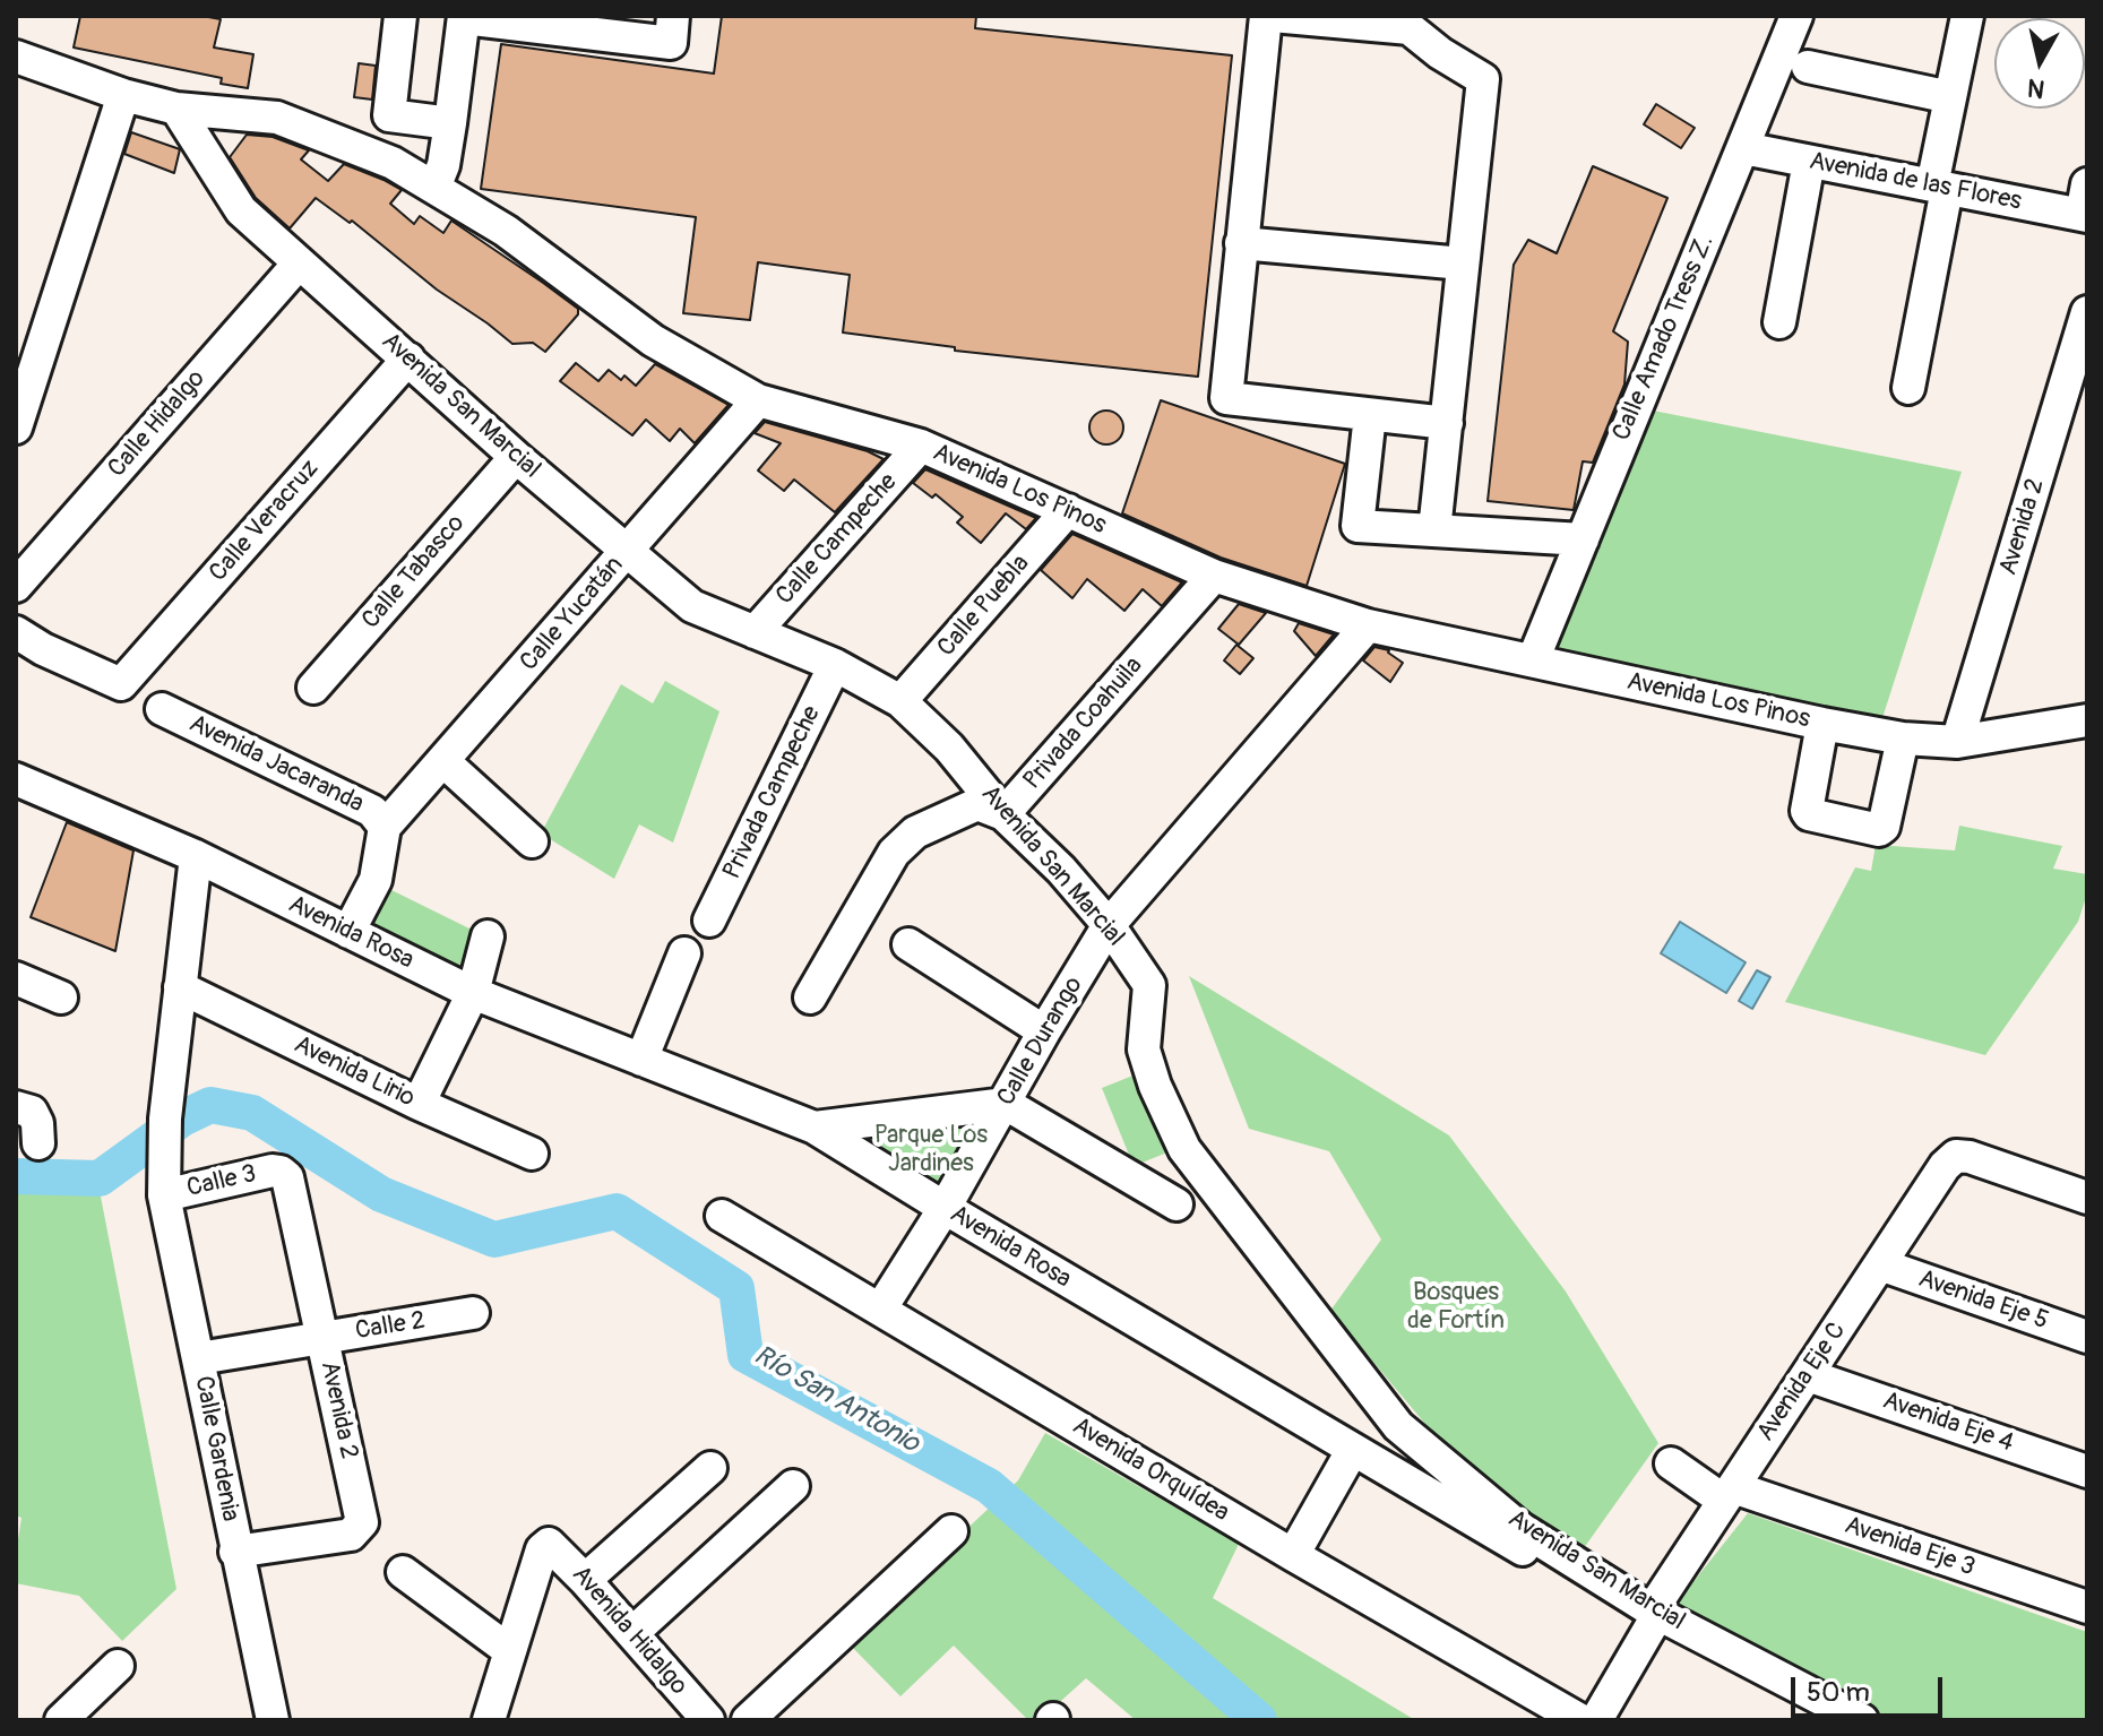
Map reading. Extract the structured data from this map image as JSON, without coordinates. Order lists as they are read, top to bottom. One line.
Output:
{"streets":{"street":["Avenida de las Flores","Calle Amado Tress Z.","Avenida San Marcial","Calle Hidalgo","Avenida Los Pinos","Calle Veracruz","Avenida 2","Calle Campeche","Calle Tabasco","Calle Puebla","Calle Yucatán","Privada Coahuila","Avenida Jacaranda","Privada Campeche","Avenida Rosa","Calle Durango","Avenida Lirio","Calle 3","Avenida Eje 5","Calle 2","Avenida Eje C","Avenida Eje 4","Calle Gardenia","Avenida Orquídea","Avenida Eje 3","Avenida Hidalgo"]},"crossings":[["Avenida de las Flores","Calle Amado Tress Z."],["Calle Amado Tress Z.","Avenida Los Pinos"],["Avenida San Marcial","Calle Hidalgo"],["Avenida San Marcial","Avenida Los Pinos"],["Avenida San Marcial","Calle Veracruz"],["Avenida San Marcial","Calle Campeche"],["Avenida San Marcial","Calle Tabasco"],["Avenida San Marcial","Calle Puebla"],["Avenida San Marcial","Calle Yucatán"],["Avenida San Marcial","Privada Coahuila"],["Avenida San Marcial","Privada Campeche"],["Avenida San Marcial","Avenida Rosa"],["Avenida San Marcial","Calle Durango"],["Avenida San Marcial","Avenida Eje C"],["Avenida Los Pinos","Avenida 2"],["Avenida Los Pinos","Calle Campeche"],["Avenida Los Pinos","Calle Puebla"],["Avenida Los Pinos","Calle Yucatán"],["Avenida Los Pinos","Privada Coahuila"],["Avenida Los Pinos","Calle Durango"],["Avenida 2","Calle 3"],["Avenida 2","Calle 2"],["Avenida 2","Calle Gardenia"],["Calle Yucatán","Avenida Jacaranda"],["Avenida Rosa","Calle Durango"],["Avenida Rosa","Avenida Eje C"],["Calle Durango","Avenida Orquídea"],["Avenida Lirio","Calle Gardenia"],["Calle 3","Calle Gardenia"],["Avenida Eje 5","Avenida Eje C"],["Calle 2","Calle Gardenia"],["Avenida Eje C","Avenida Eje 4"],["Avenida Eje C","Avenida Eje 3"]],"water":["Río San Antonio"],"parks":["Parque Los Jardines","Bosques de Fortín"],"scale_bar":"50 m","north":"bottom"}
